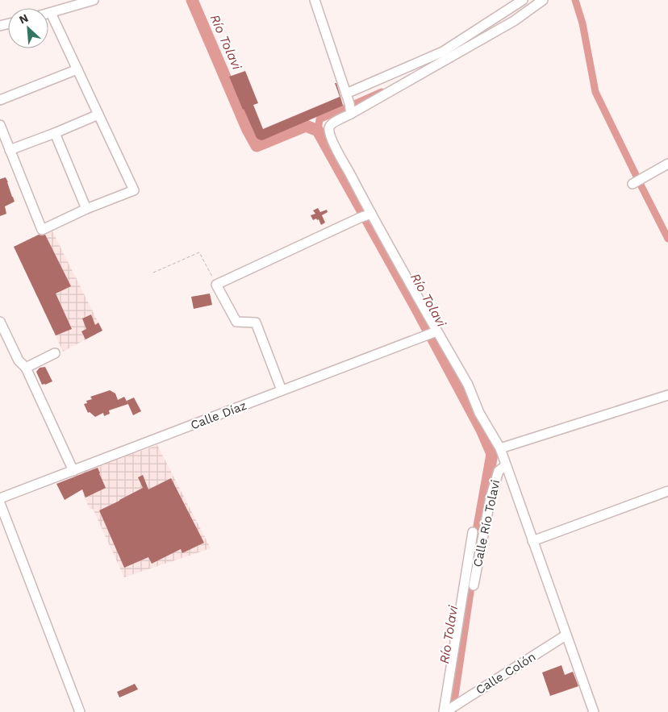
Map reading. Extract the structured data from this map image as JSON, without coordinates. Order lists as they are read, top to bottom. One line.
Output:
{"streets":{"street":["Calle Díaz","Calle Río Tolavi","Calle Colón"]},"water":["Río Tolavi"],"north":"top left"}
